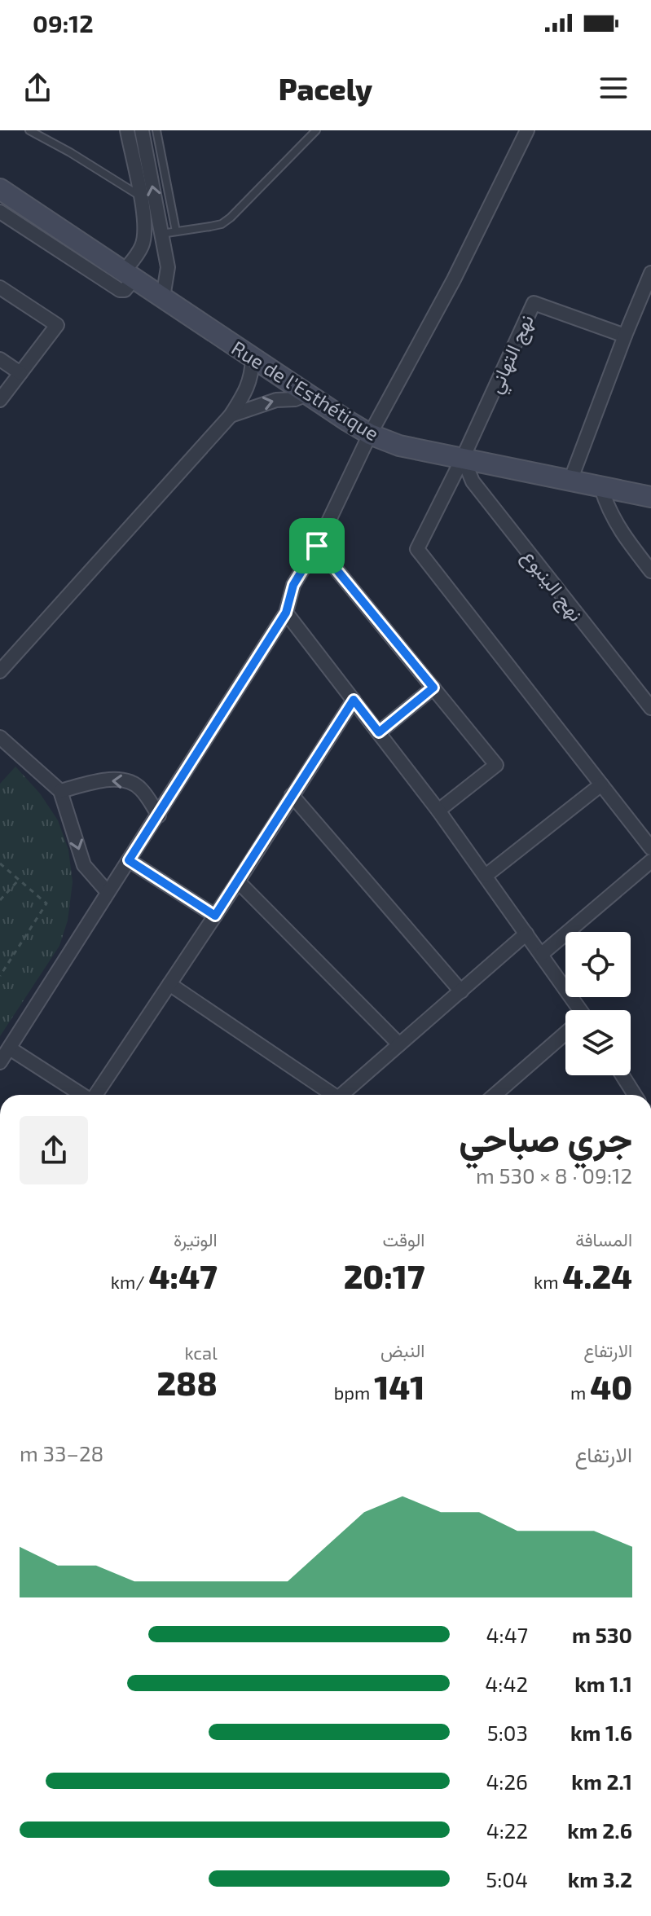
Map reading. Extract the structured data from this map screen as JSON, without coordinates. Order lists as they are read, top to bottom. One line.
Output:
{"streets":{"street":["نهج التهاني","Rue de l'Esthétique","نهج الينبوع"]},"crossings":[["نهج التهاني","Rue de l'Esthétique"],["نهج التهاني","نهج الينبوع"],["Rue de l'Esthétique","نهج الينبوع"]],"page":{"status":"09:12","header":"Pacely","heading":["جري صباحي","09:12 · 8 × 530 m"],"stats":[["المسافة","4.24 km"],["الوقت","20:17"],["الوتيرة","4:47 /km"],["الارتفاع","40 m"],["النبض","141 bpm"],["kcal","288"]],"chart":["الارتفاع","28–33 m"],"list":[{"name":"530 m","note":"4:47"},{"name":"1.1 km","note":"4:42"},{"name":"1.6 km","note":"5:03"},{"name":"2.1 km","note":"4:26"},{"name":"2.6 km","note":"4:22"},{"name":"3.2 km","note":"5:04"}]}}
